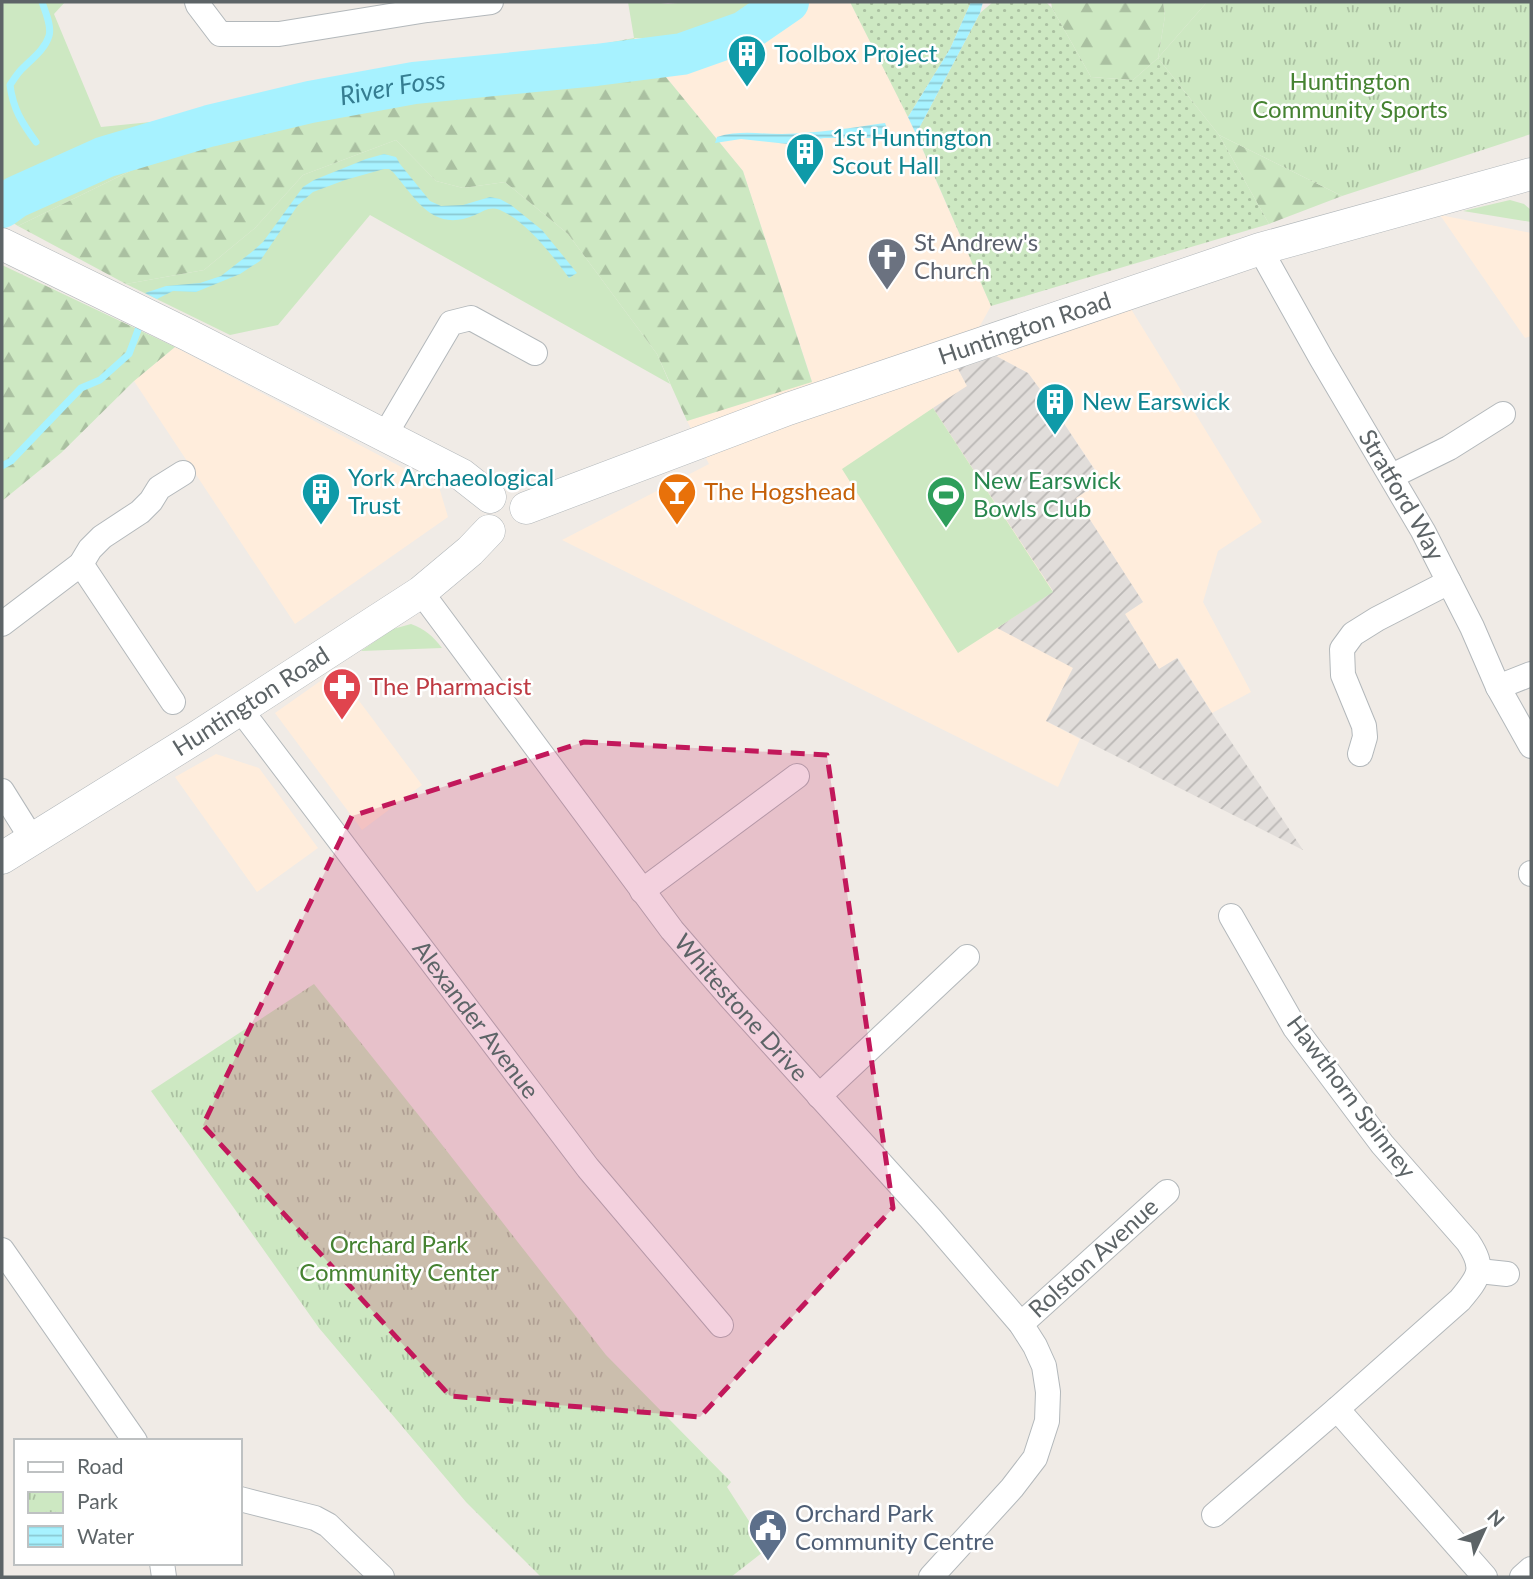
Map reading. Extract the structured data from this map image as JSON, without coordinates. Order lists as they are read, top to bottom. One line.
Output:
{"streets":{"street":["Huntington Road","Stratford Way","Whitestone Drive","Alexander Avenue","Hawthorn Spinney","Rolston Avenue"]},"crossings":[["Huntington Road","Stratford Way"],["Huntington Road","Whitestone Drive"],["Huntington Road","Alexander Avenue"],["Whitestone Drive","Rolston Avenue"]],"water":["River Foss"],"parks":["Huntington Community Sports","Orchard Park Community Center"],"places":{"building":["Toolbox Project","1st Huntington Scout Hall","New Earswick","York Archaeological Trust"],"church":["St Andrew's Church"],"bar":["The Hogshead"],"sports":["New Earswick Bowls Club"],"pharmacy":["The Pharmacist"],"public building":["Orchard Park Community Centre"]},"legend":["Road","Park","Water"],"north":"top right"}
